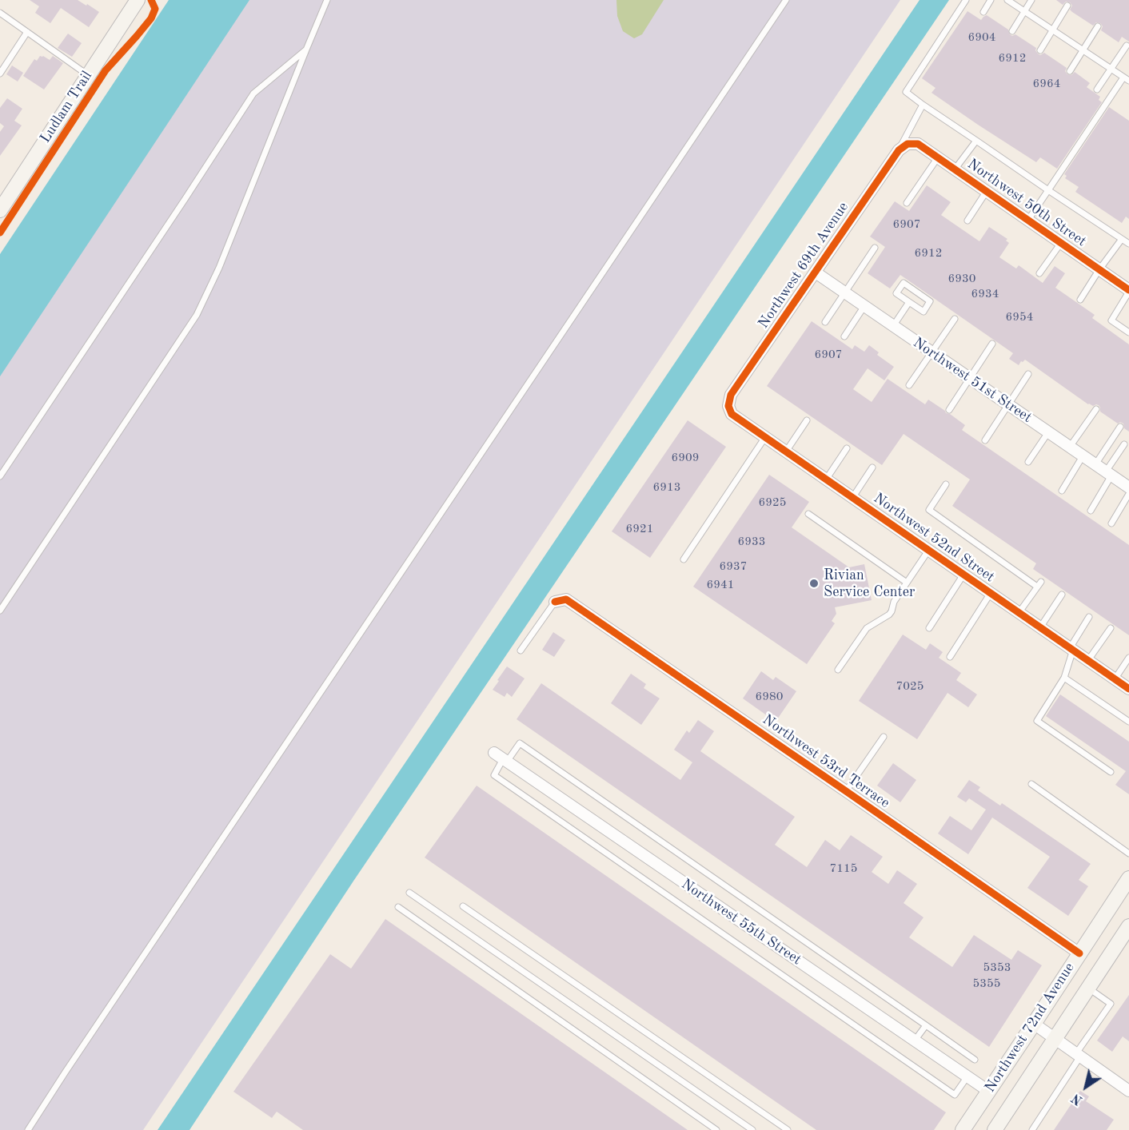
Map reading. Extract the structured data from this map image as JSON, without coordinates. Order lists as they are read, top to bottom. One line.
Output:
{"streets":{"main road":["Northwest 72nd Avenue"],"street":["Northwest 50th Street","Northwest 69th Avenue","Northwest 51st Street","Northwest 52nd Street","Northwest 53rd Terrace","Northwest 55th Street"],"cycle path":["Ludlam Trail"]},"crossings":[["Northwest 50th Street","Northwest 69th Avenue"],["Northwest 69th Avenue","Northwest 51st Street"],["Northwest 69th Avenue","Northwest 52nd Street"],["Northwest 53rd Terrace","Northwest 72nd Avenue"],["Northwest 55th Street","Northwest 72nd Avenue"]],"places":["Rivian Service Center"],"house_numbers":["6904","6912","6964","6907","6912","6930","6934","6954","6907","6909","6913","6925","6921","6933","6937","6941","7025","6980","7115","5353","5355"],"north":"bottom left"}
